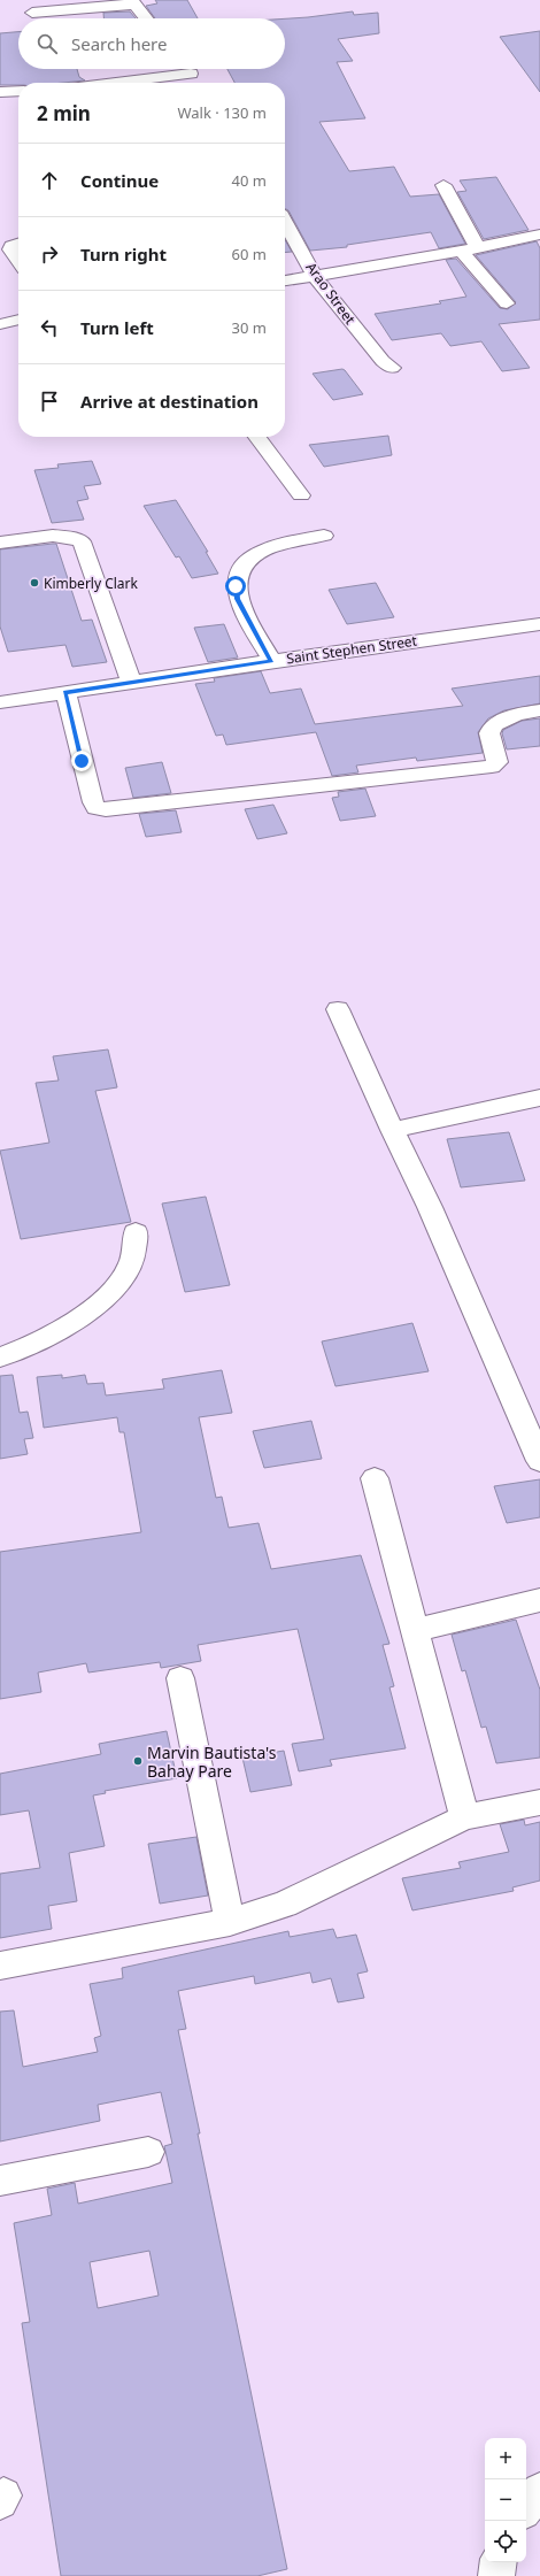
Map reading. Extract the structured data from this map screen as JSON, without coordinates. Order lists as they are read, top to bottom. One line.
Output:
{"streets":{"street":["Arao Street","Saint Stephen Street"]},"places":["Kimberly Clark","Marvin Bautista's Bahay Pare"],"page":{"search":"Search here","heading":["2 min","Walk · 130 m"],"list":[["Continue","40 m"],["Turn right","60 m"],["Turn left","30 m"],"Arrive at destination"],"map_buttons":["+","−"]}}
